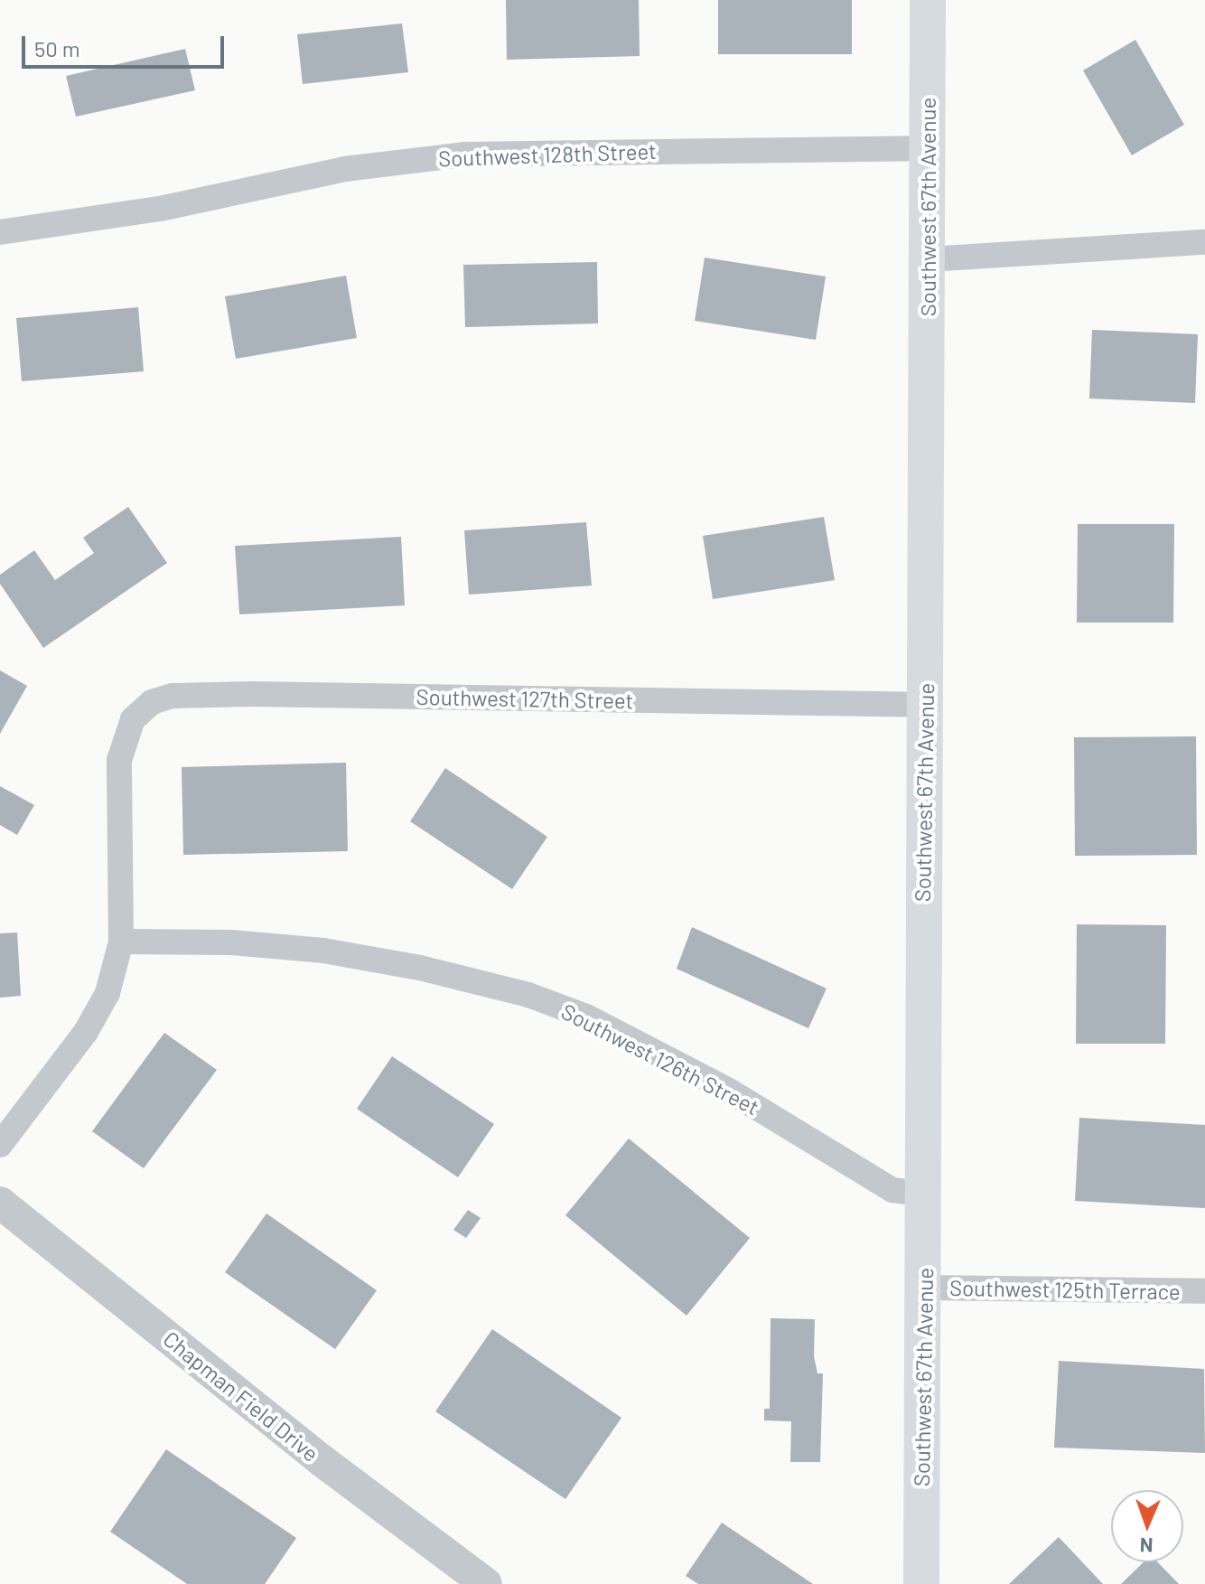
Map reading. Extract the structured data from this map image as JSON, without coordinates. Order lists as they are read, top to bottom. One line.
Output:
{"streets":{"main road":["Southwest 67th Avenue"],"street":["Southwest 128th Street","Southwest 127th Street","Southwest 126th Street","Southwest 125th Terrace","Chapman Field Drive"]},"crossings":[["Southwest 128th Street","Southwest 67th Avenue"],["Southwest 67th Avenue","Southwest 127th Street"],["Southwest 67th Avenue","Southwest 126th Street"],["Southwest 67th Avenue","Southwest 125th Terrace"],["Southwest 127th Street","Southwest 126th Street"]],"scale_bar":"50 m","north":"bottom"}
